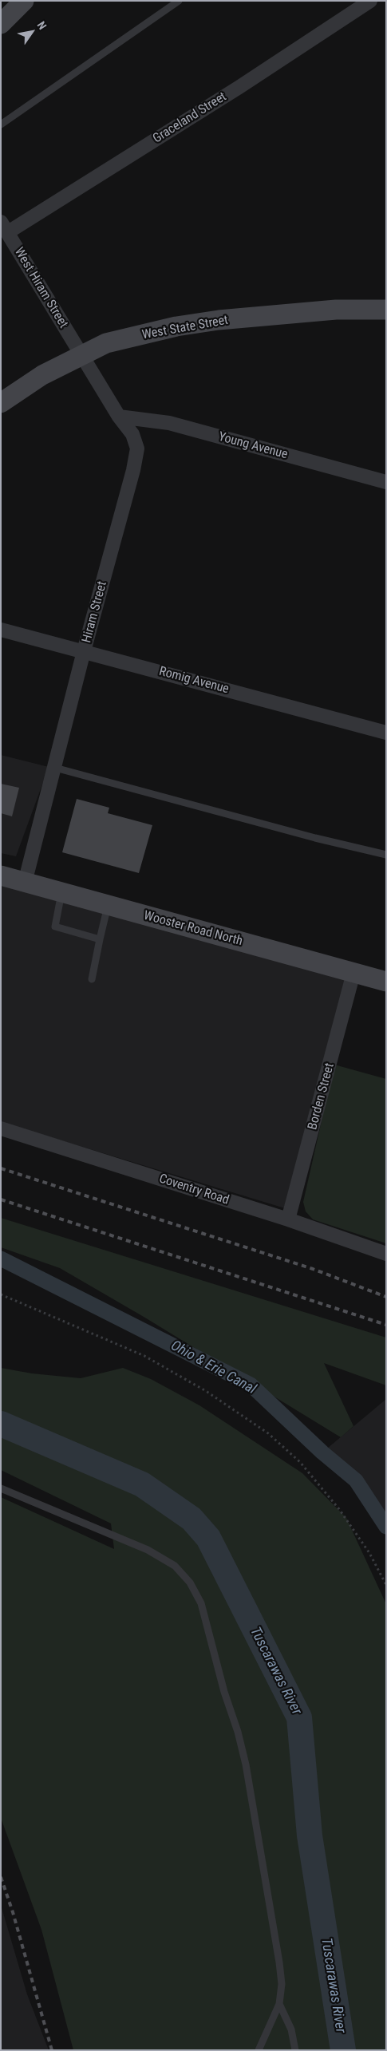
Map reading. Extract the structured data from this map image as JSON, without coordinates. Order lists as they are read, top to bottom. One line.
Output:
{"streets":{"street":["Graceland Street","West Hiram Street","West State Street","Young Avenue","Hiram Street","Romig Avenue","Wooster Road North","Borden Street","Coventry Road"]},"crossings":[["Graceland Street","West Hiram Street"],["West Hiram Street","West State Street"],["West Hiram Street","Hiram Street"],["West State Street","Hiram Street"],["Young Avenue","Hiram Street"],["Hiram Street","Romig Avenue"],["Hiram Street","Wooster Road North"],["Wooster Road North","Borden Street"],["Borden Street","Coventry Road"]],"water":["Ohio & Erie Canal","Tuscarawas River"],"north":"top right"}
